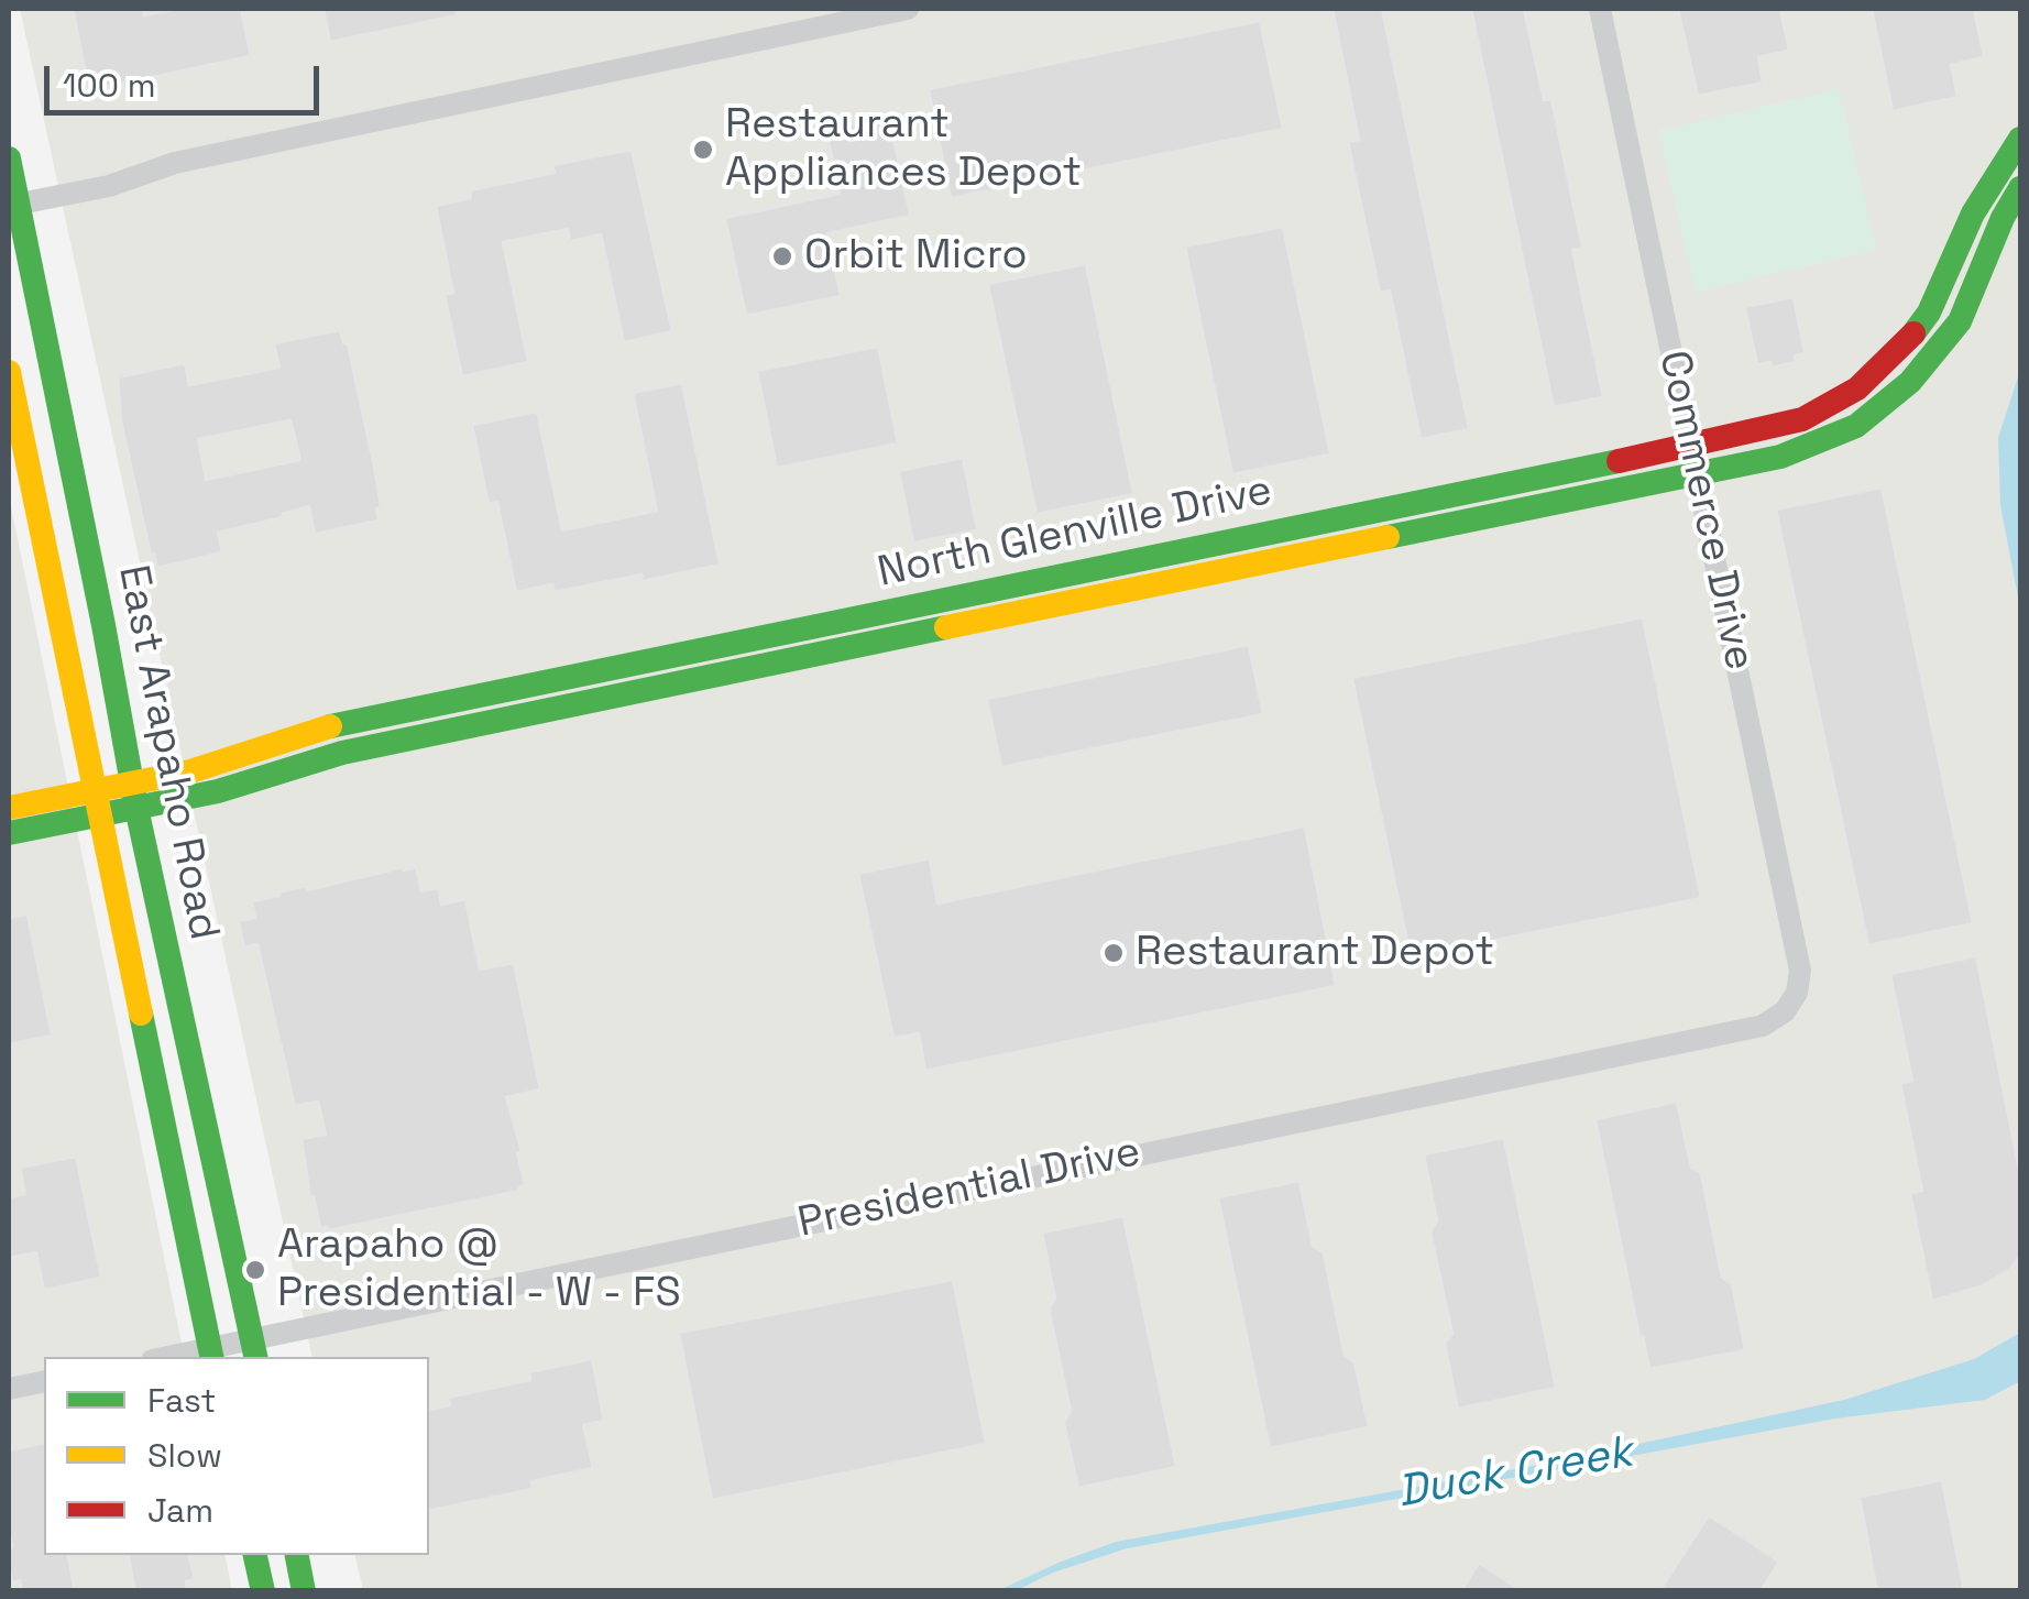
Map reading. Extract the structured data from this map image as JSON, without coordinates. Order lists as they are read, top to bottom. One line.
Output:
{"streets":{"street":["Commerce Drive","North Glenville Drive","East Arapaho Road","Presidential Drive"]},"crossings":[["Commerce Drive","North Glenville Drive"],["Commerce Drive","Presidential Drive"],["North Glenville Drive","East Arapaho Road"],["East Arapaho Road","Presidential Drive"]],"water":["Duck Creek"],"places":["Restaurant Appliances Depot","Orbit Micro","Restaurant Depot","Arapaho @ Presidential - W - FS"],"legend":["Fast","Slow","Jam"],"scale_bar":"100 m"}
